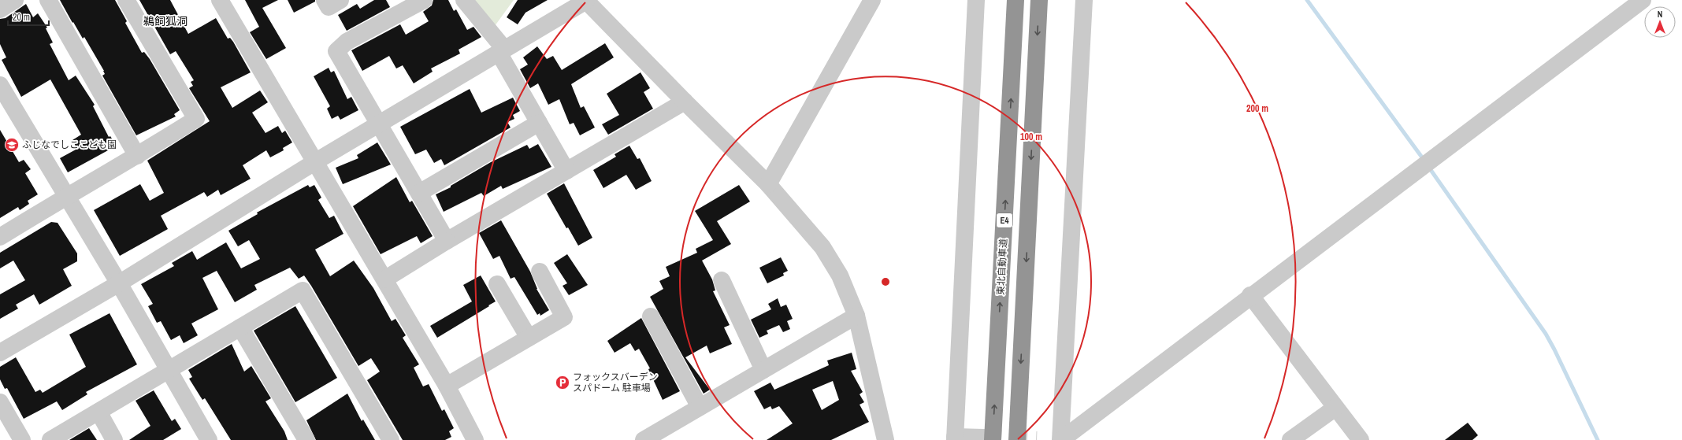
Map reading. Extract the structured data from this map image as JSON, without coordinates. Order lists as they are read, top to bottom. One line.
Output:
{"streets":{"highway":["E4","東北自動車道"]},"districts":["鵜飼狐洞"],"places":{"school or university":["ふじなでしここども園"],"parking":["フォックスバーデン スパドーム 駐車場"]},"scale_bar":"20 m","north":"top","rings":["200 m","100 m"]}
